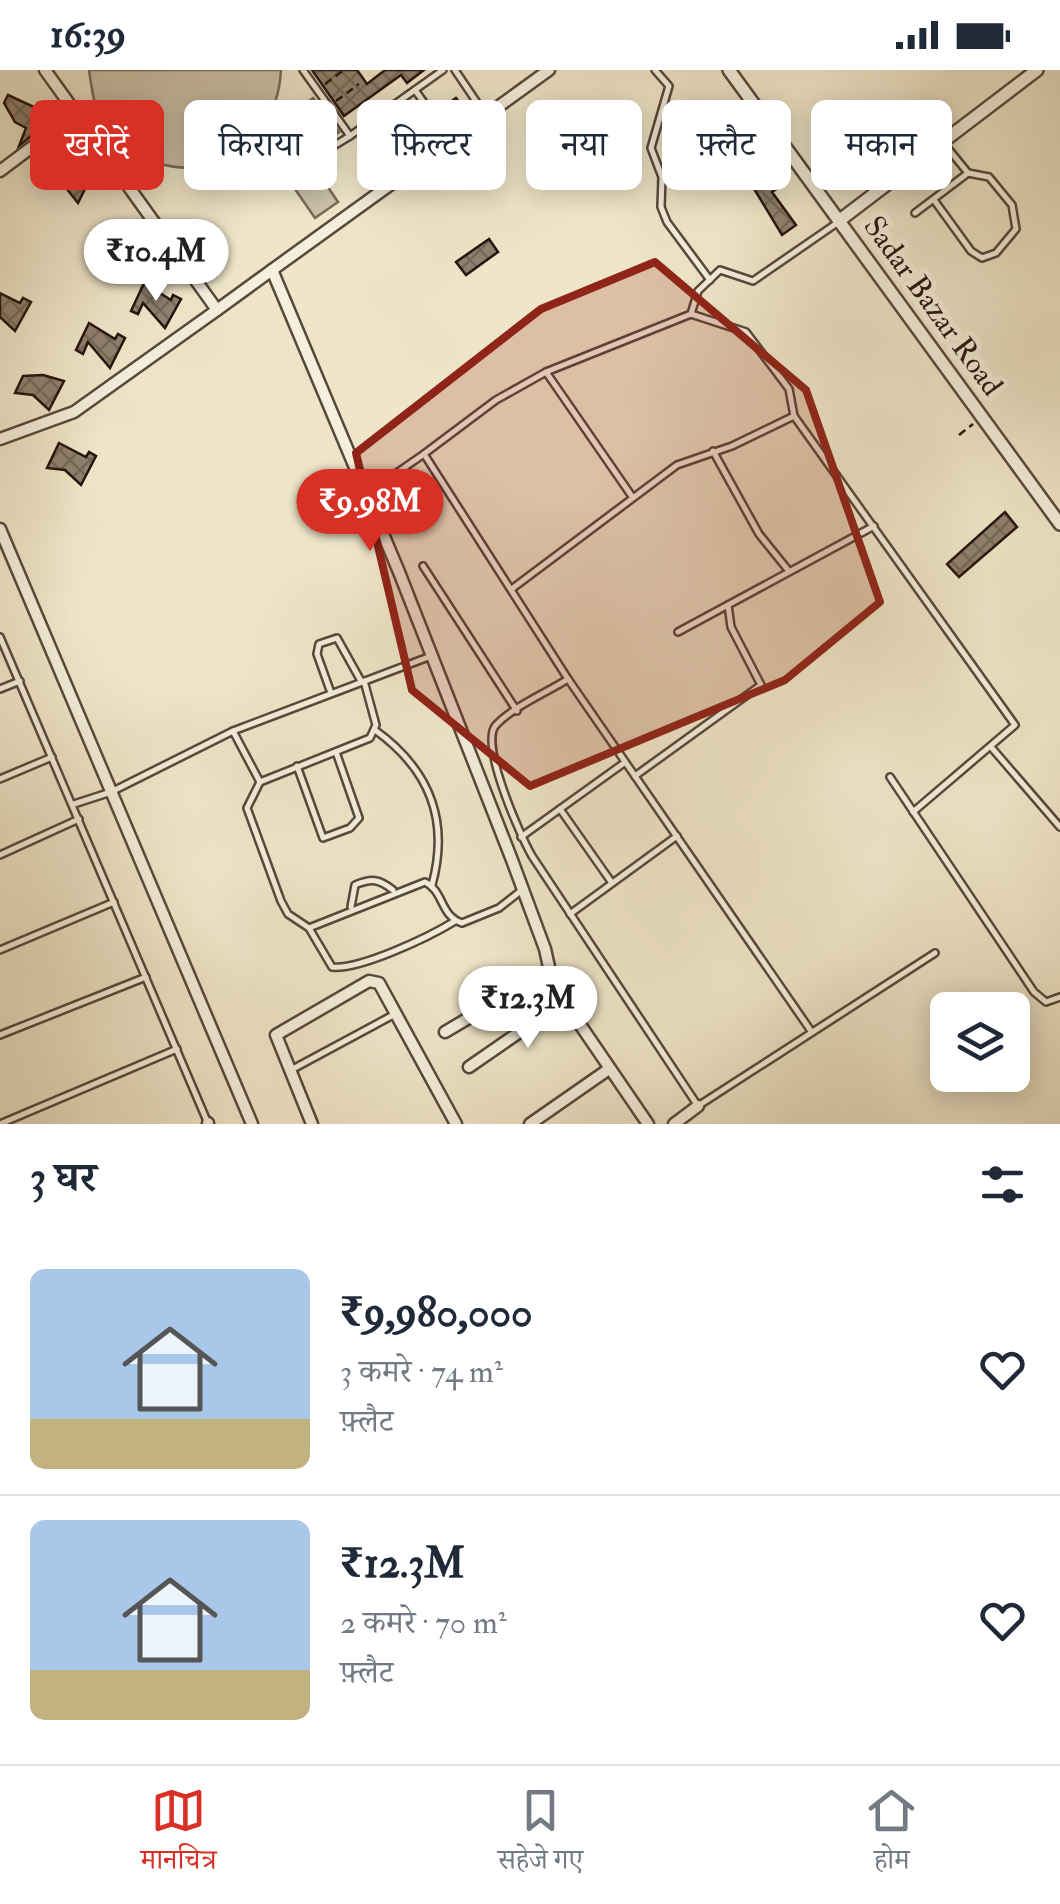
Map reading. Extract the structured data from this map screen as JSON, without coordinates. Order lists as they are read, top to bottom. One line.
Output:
{"streets":{"street":["Sadar Bazar Road"]},"page":{"status":"16:39","chip":["खरीदें","किराया","फ़िल्टर","नया","फ़्लैट","मकान"],"price":["₹10.4M","₹9.98M","₹12.3M"],"heading":"3 घर","list":[{"name":"₹9,980,000","note":"3 कमरे · 74 m² · फ़्लैट"},{"name":"₹12.3M","note":"2 कमरे · 70 m² · फ़्लैट"}],"tabs":["मानचित्र","सहेजे गए","होम"]}}
